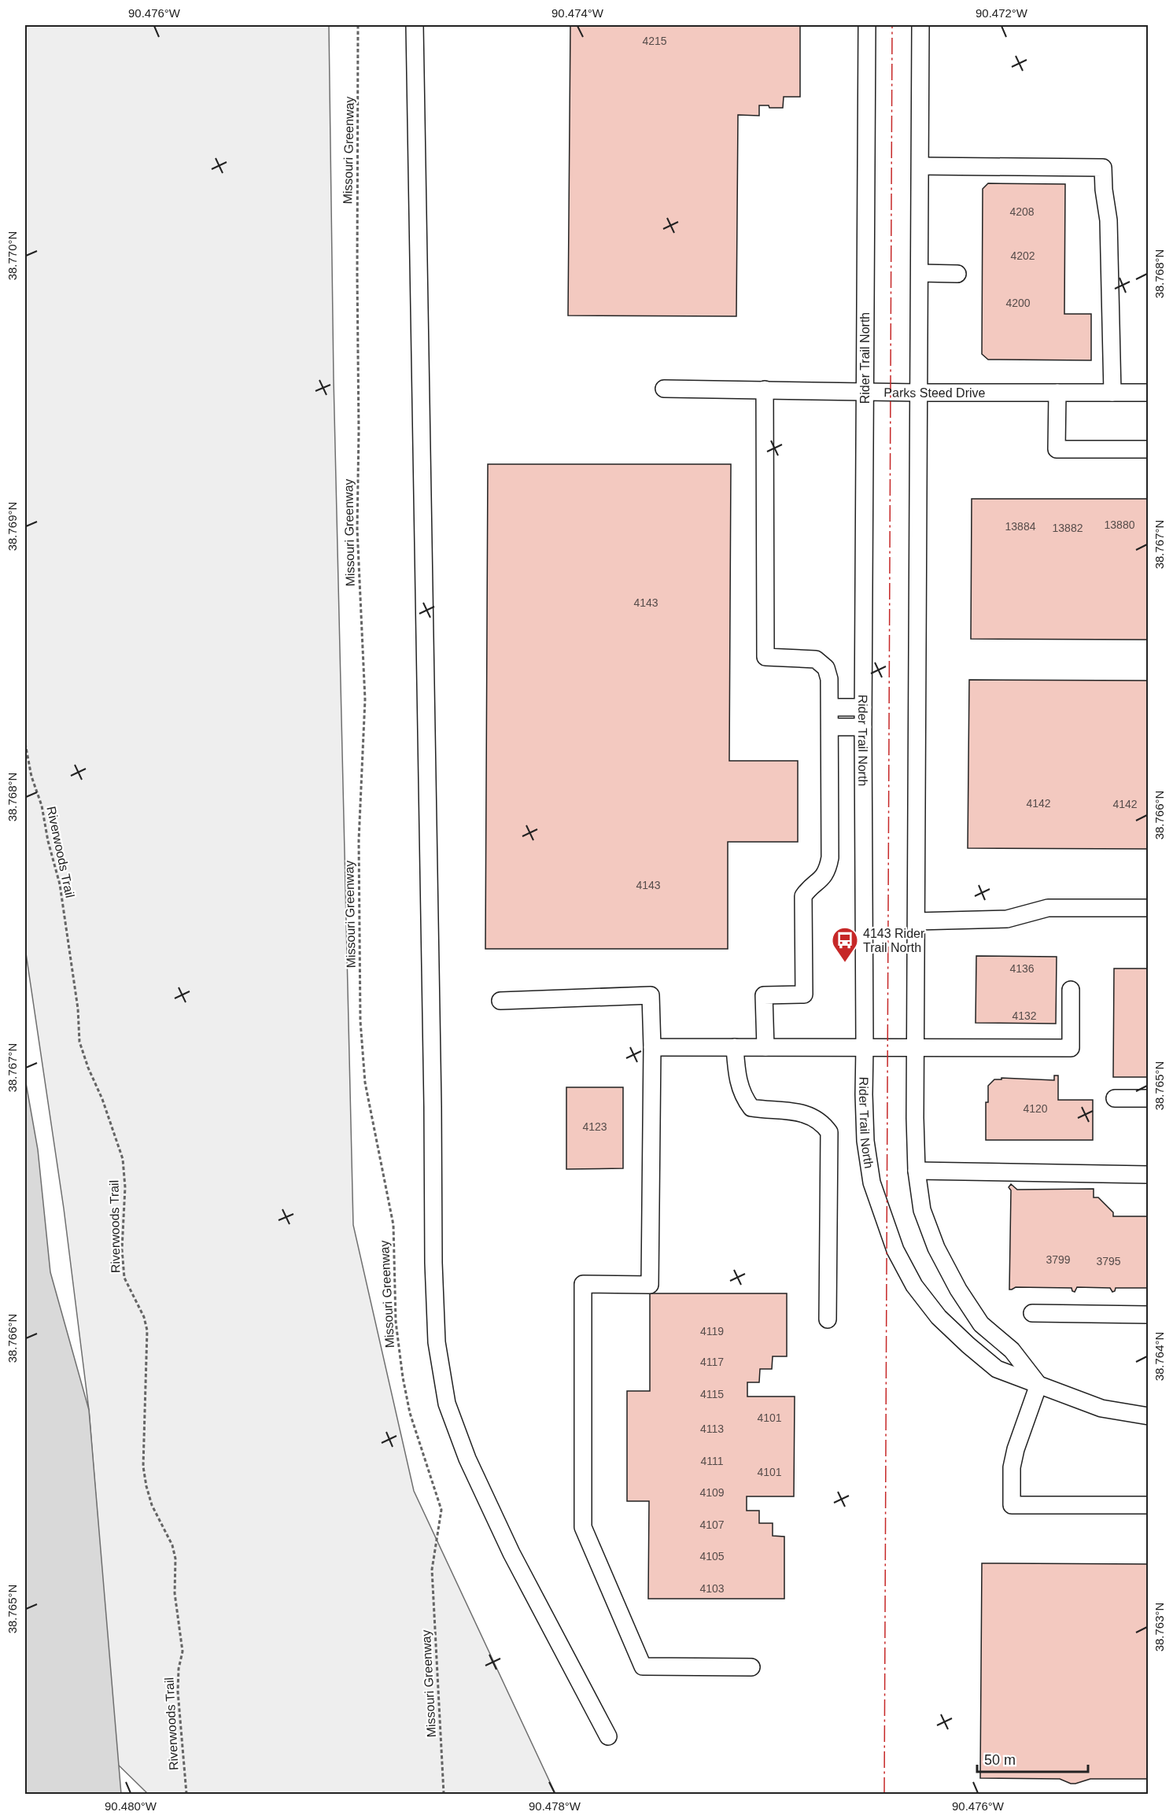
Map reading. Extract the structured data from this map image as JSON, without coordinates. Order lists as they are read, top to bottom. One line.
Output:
{"streets":{"street":["Rider Trail North","Parks Steed Drive"],"path":["Missouri Greenway","Riverwoods Trail"]},"crossings":[["Rider Trail North","Parks Steed Drive"]],"places":{"bus stop":["4143 Rider Trail North"]},"house_numbers":["4215","4208","4202","4200","13880","13884","13882","4143","4142","4142","4143","4136","4132","4120","4123","3799","3795","4119","4117","4115","4101","4113","4111","4101","4109","4107","4105","4103"],"scale_bar":"50 m","coordinates":["90.476°W","90.474°W","90.472°W","38.770°N","38.768°N","38.769°N","38.767°N","38.766°N","38.765°N","38.764°N","38.763°N","90.480°W","90.478°W"]}
